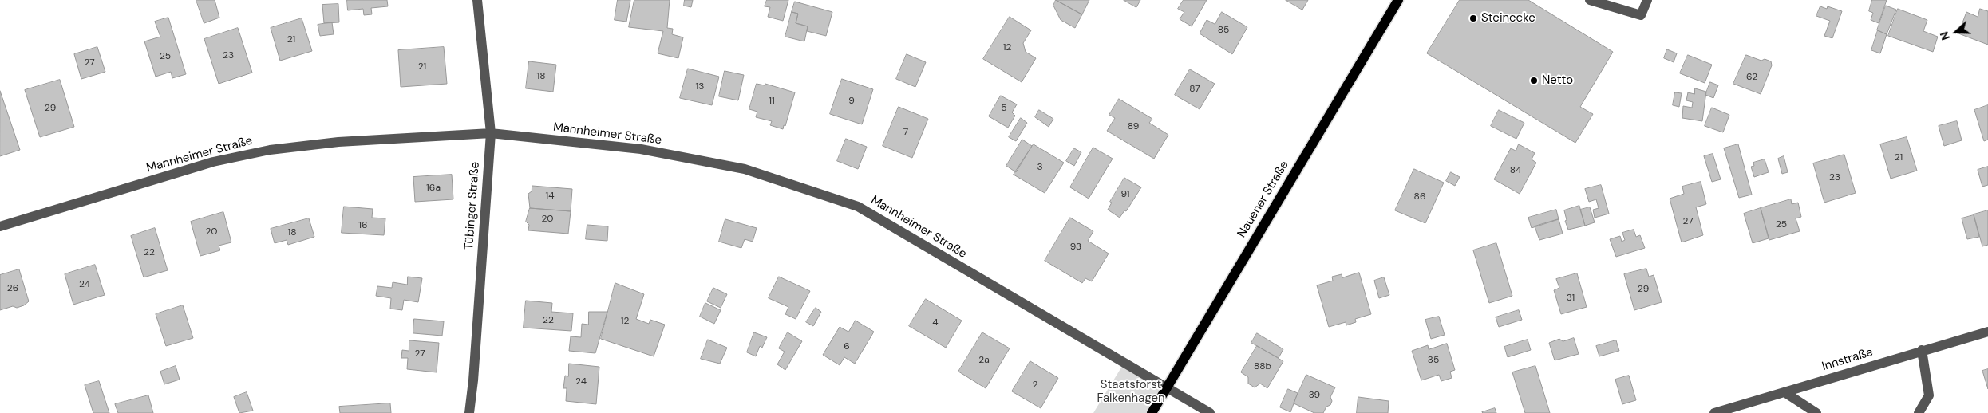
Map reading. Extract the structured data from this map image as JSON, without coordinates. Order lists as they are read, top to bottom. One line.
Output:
{"streets":{"main road":["Nauener Straße"],"street":["Mannheimer Straße","Tübinger Straße","Innstraße"]},"crossings":[["Mannheimer Straße","Nauener Straße"],["Mannheimer Straße","Tübinger Straße"]],"parks":["Staatsforst Falkenhagen"],"places":["Steinecke","Netto"],"house_numbers":["85","21","12","23","25","27","21","18","62","13","87","11","9","29","5","89","7","21","3","84","23","16a","91","14","86","20","27","25","16","20","18","93","22","24","26","29","31","22","12","4","6","27","2a","35","88b","24","2","39"],"north":"left"}
